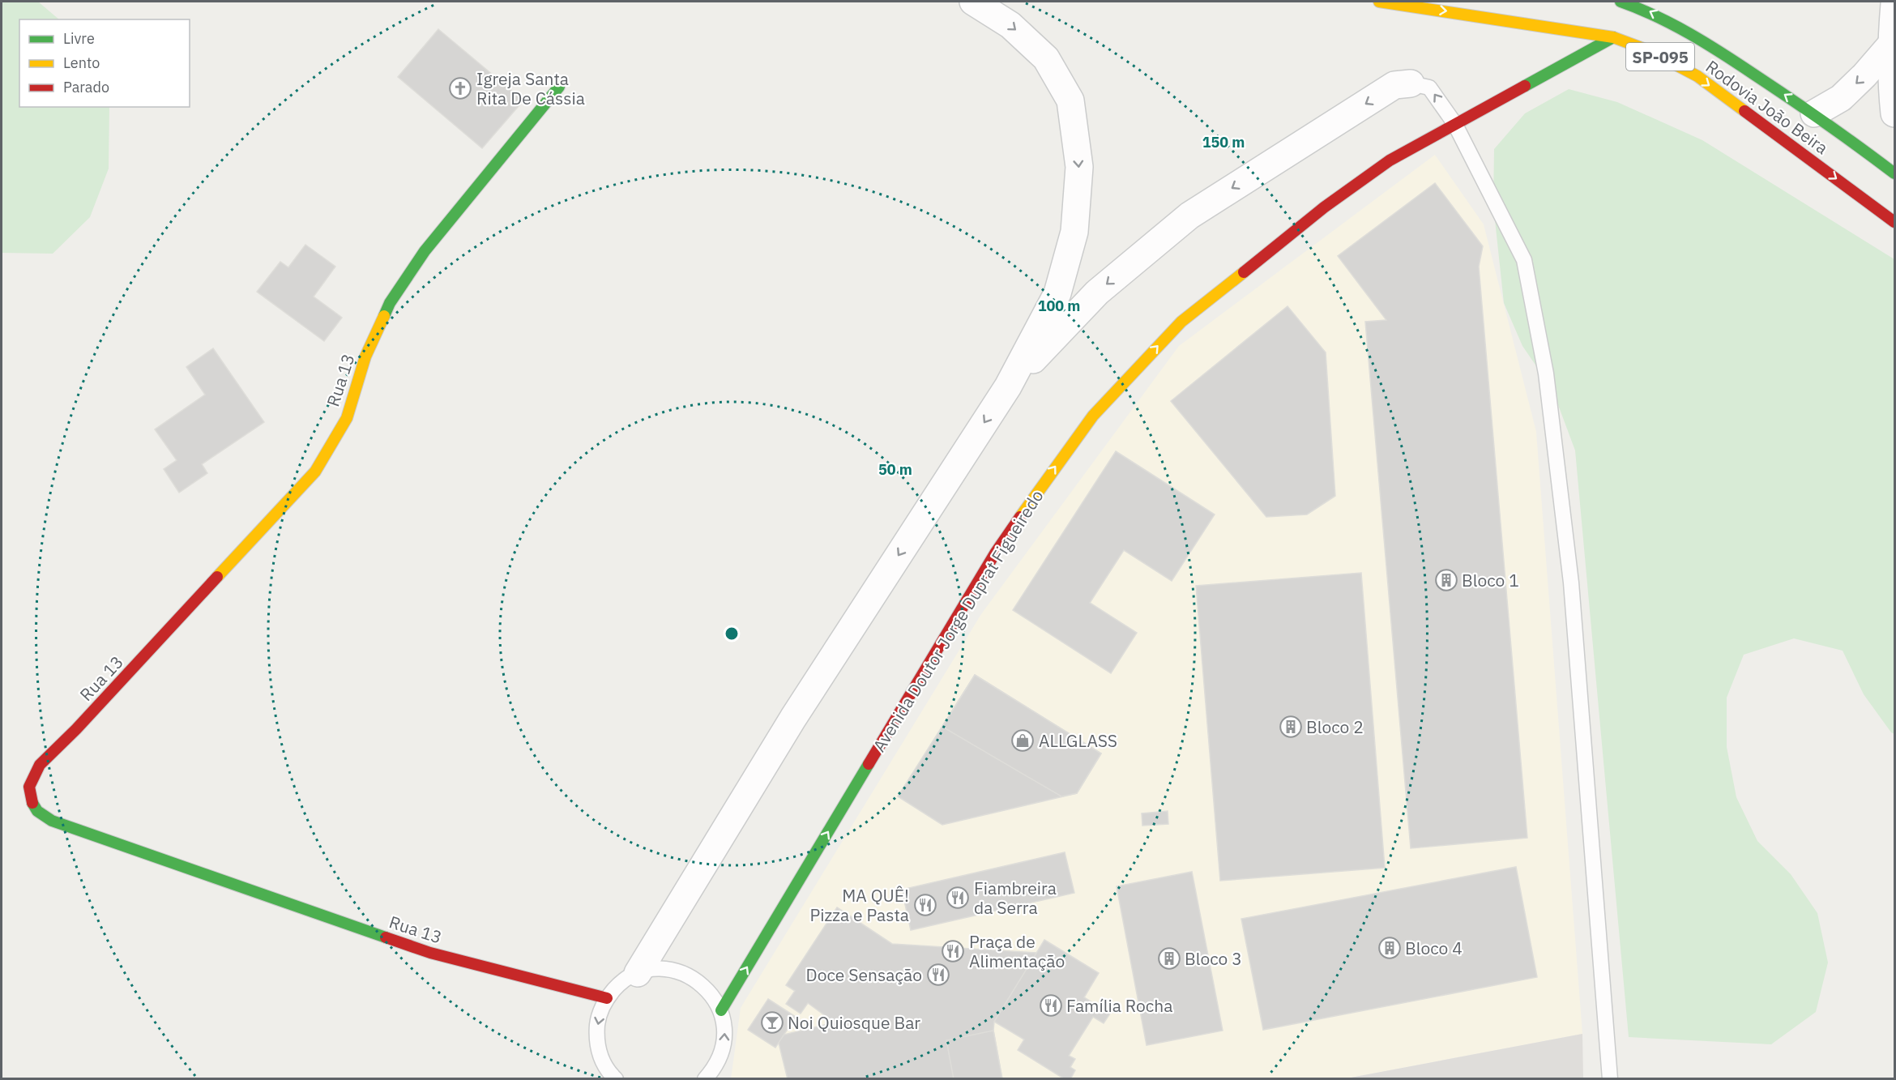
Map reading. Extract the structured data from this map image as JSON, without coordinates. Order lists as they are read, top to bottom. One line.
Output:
{"streets":{"street":["SP-095","Rodovia João Beira","Rua 13","Avenida Doutor Jorge Duprat Figueiredo"]},"crossings":[["Rodovia João Beira","Avenida Doutor Jorge Duprat Figueiredo"]],"places":{"church":["Igreja Santa Rita De Cássia"],"building":["Bloco 1","Bloco 2","Bloco 4","Bloco 3"],"shop":["ALLGLASS"],"restaurant":["Fiambreira da Serra","MA QUÊ! Pizza e Pasta","Praça de Alimentação","Doce Sensação","Família Rocha"],"bar":["Noi Quiosque Bar"]},"legend":["Livre","Lento","Parado"],"rings":["150 m","100 m","50 m"]}
